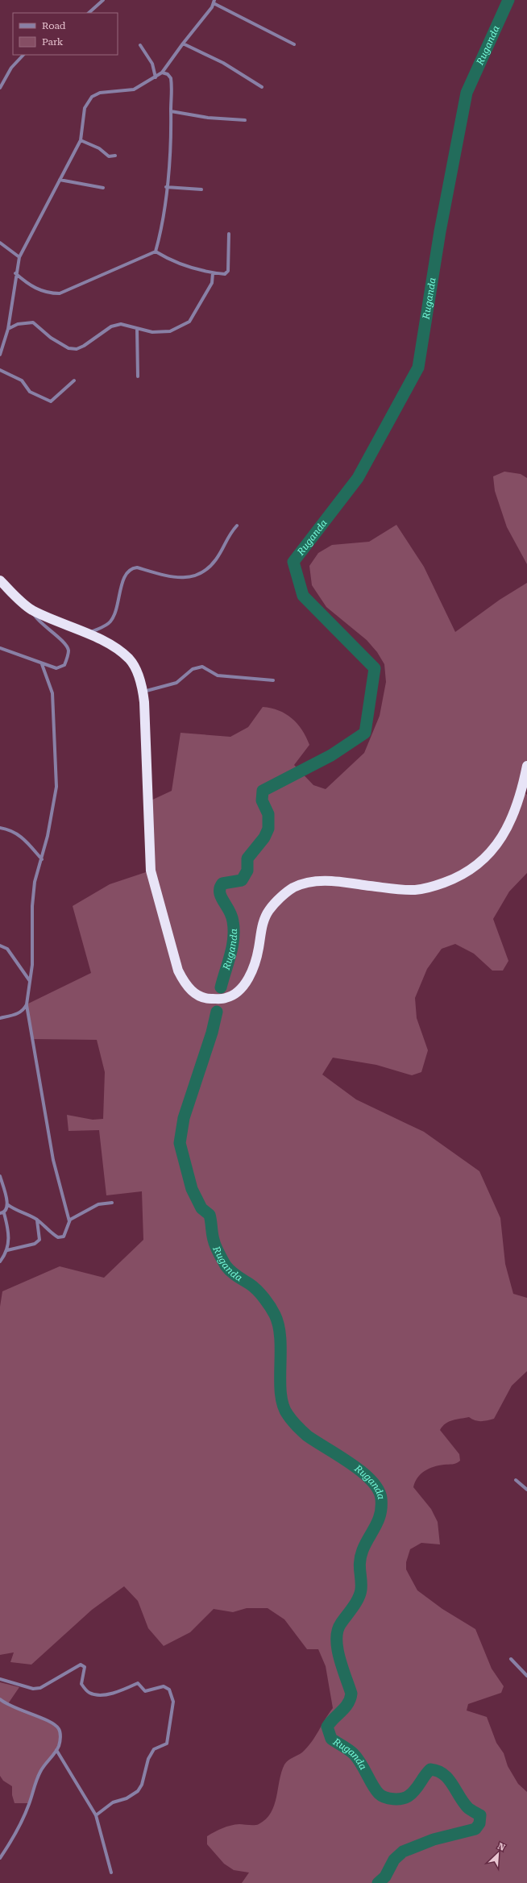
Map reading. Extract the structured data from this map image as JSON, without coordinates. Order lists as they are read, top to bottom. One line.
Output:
{"water":["Ruganda"],"legend":["Road","Park"],"north":"top right"}
